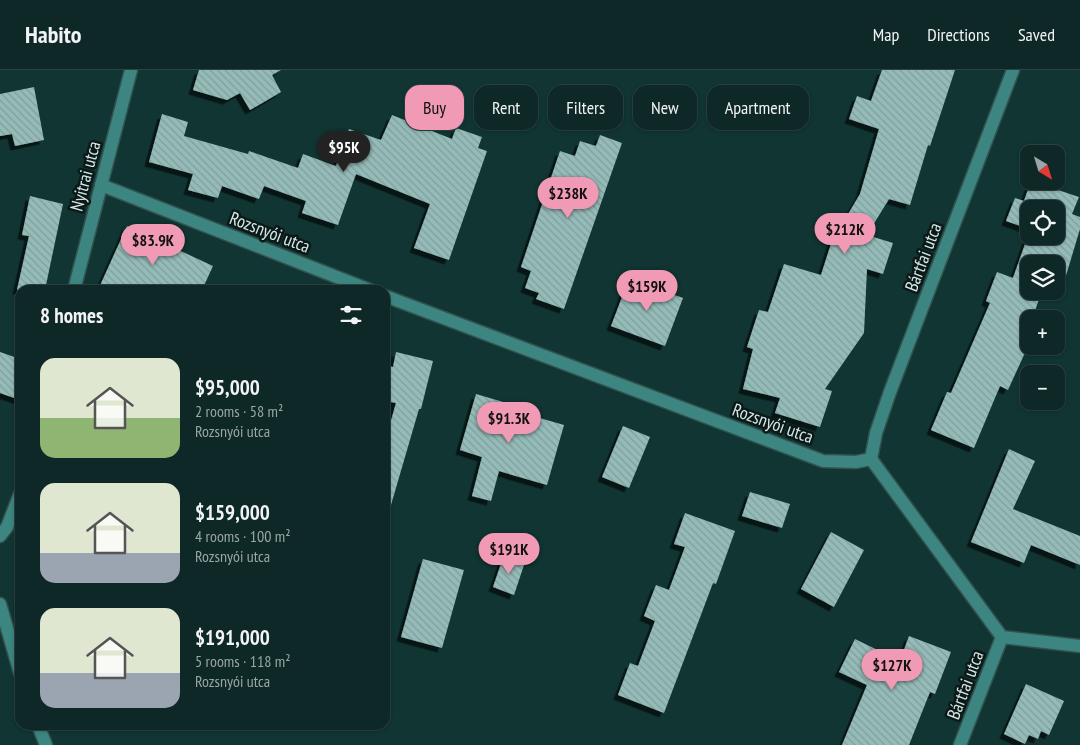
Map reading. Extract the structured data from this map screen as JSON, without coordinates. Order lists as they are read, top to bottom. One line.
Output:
{"streets":{"street":["Nyitrai utca","Rozsnyói utca","Bártfai utca"]},"crossings":[["Nyitrai utca","Rozsnyói utca"],["Rozsnyói utca","Bártfai utca"]],"north":"bottom right","page":{"header":"Habito","nav":["Map","Directions","Saved"],"chip":["Buy","Rent","Filters","New","Apartment"],"price":["$95K","$238K","$212K","$83.9K","$159K","$91.3K","$191K","$127K"],"map_buttons":["+","−"],"heading":"8 homes","list":[{"name":"$95,000","note":"2 rooms · 58 m² · Rozsnyói utca"},{"name":"$159,000","note":"4 rooms · 100 m² · Rozsnyói utca"},{"name":"$191,000","note":"5 rooms · 118 m² · Rozsnyói utca"}]}}
